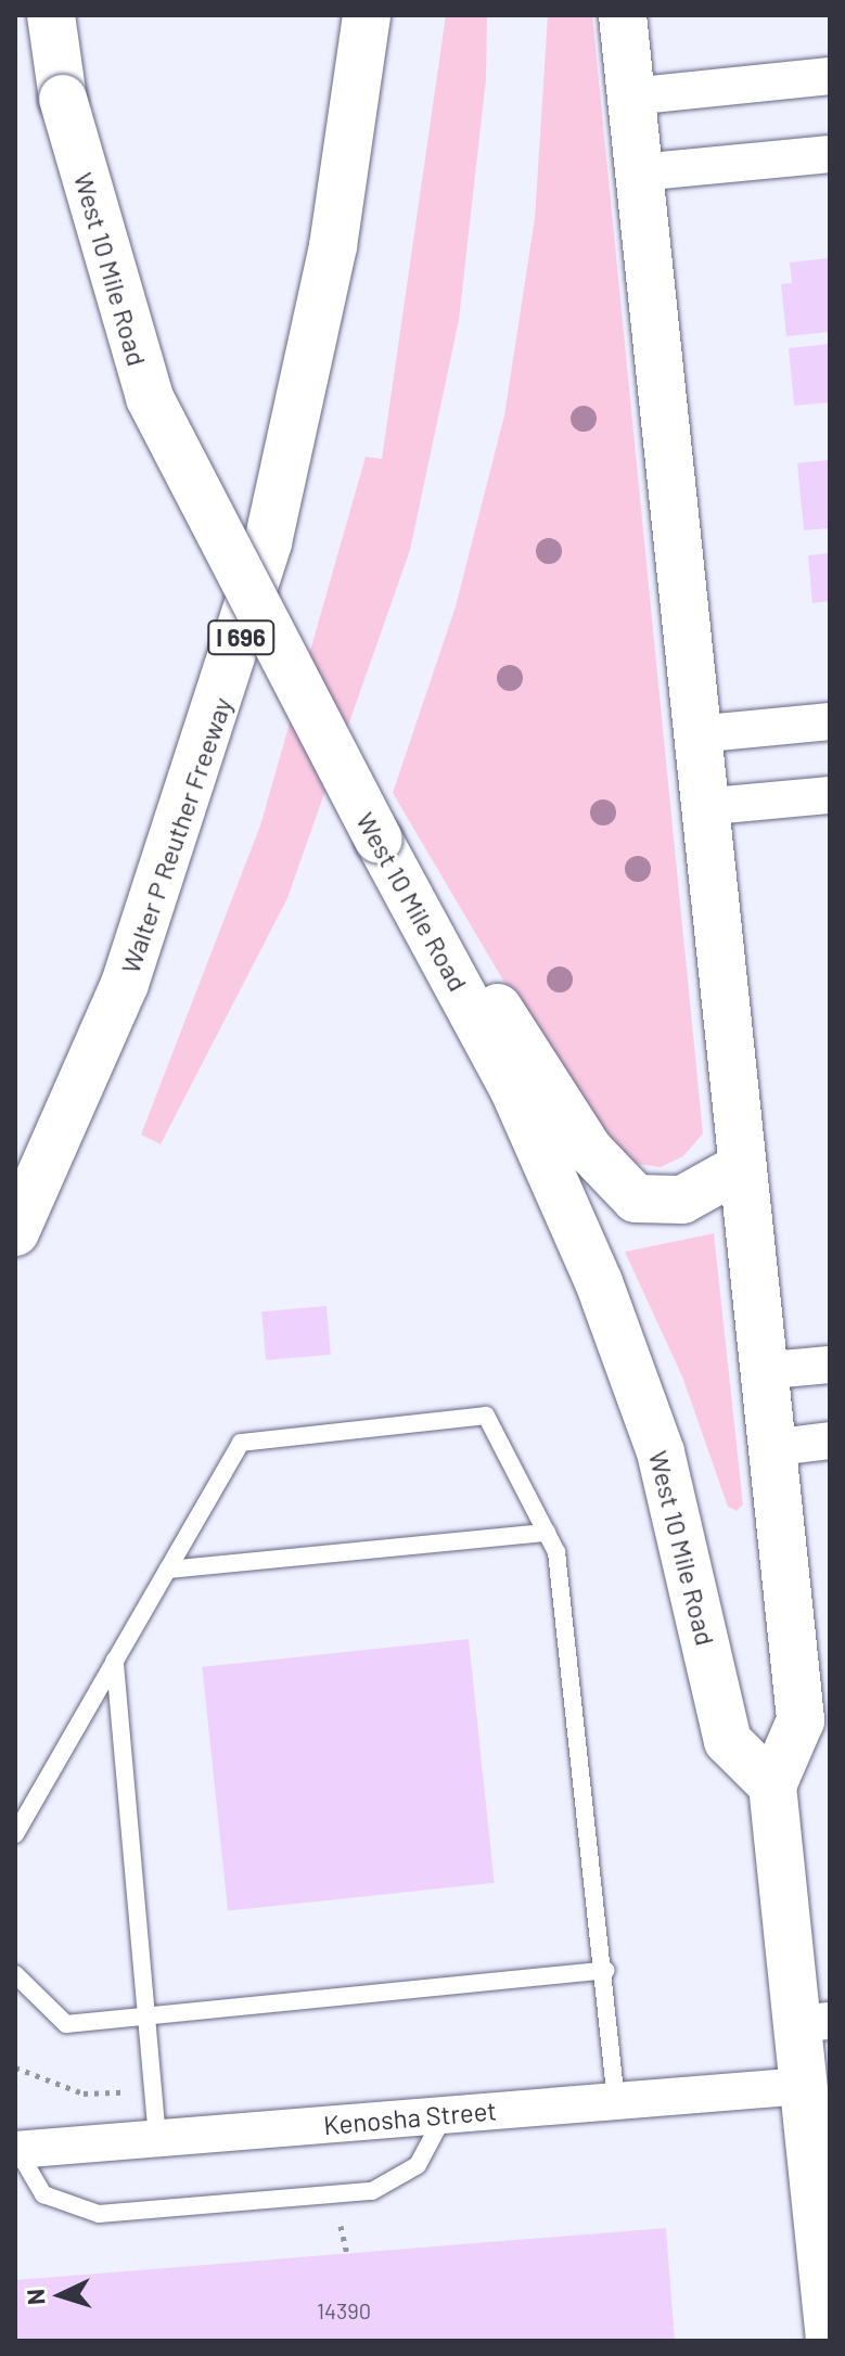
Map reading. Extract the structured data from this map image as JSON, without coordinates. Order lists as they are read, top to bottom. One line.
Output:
{"streets":{"main road":["West 10 Mile Road","I 696","Walter P Reuther Freeway"],"street":["Kenosha Street"]},"house_numbers":["14390"],"north":"left"}
